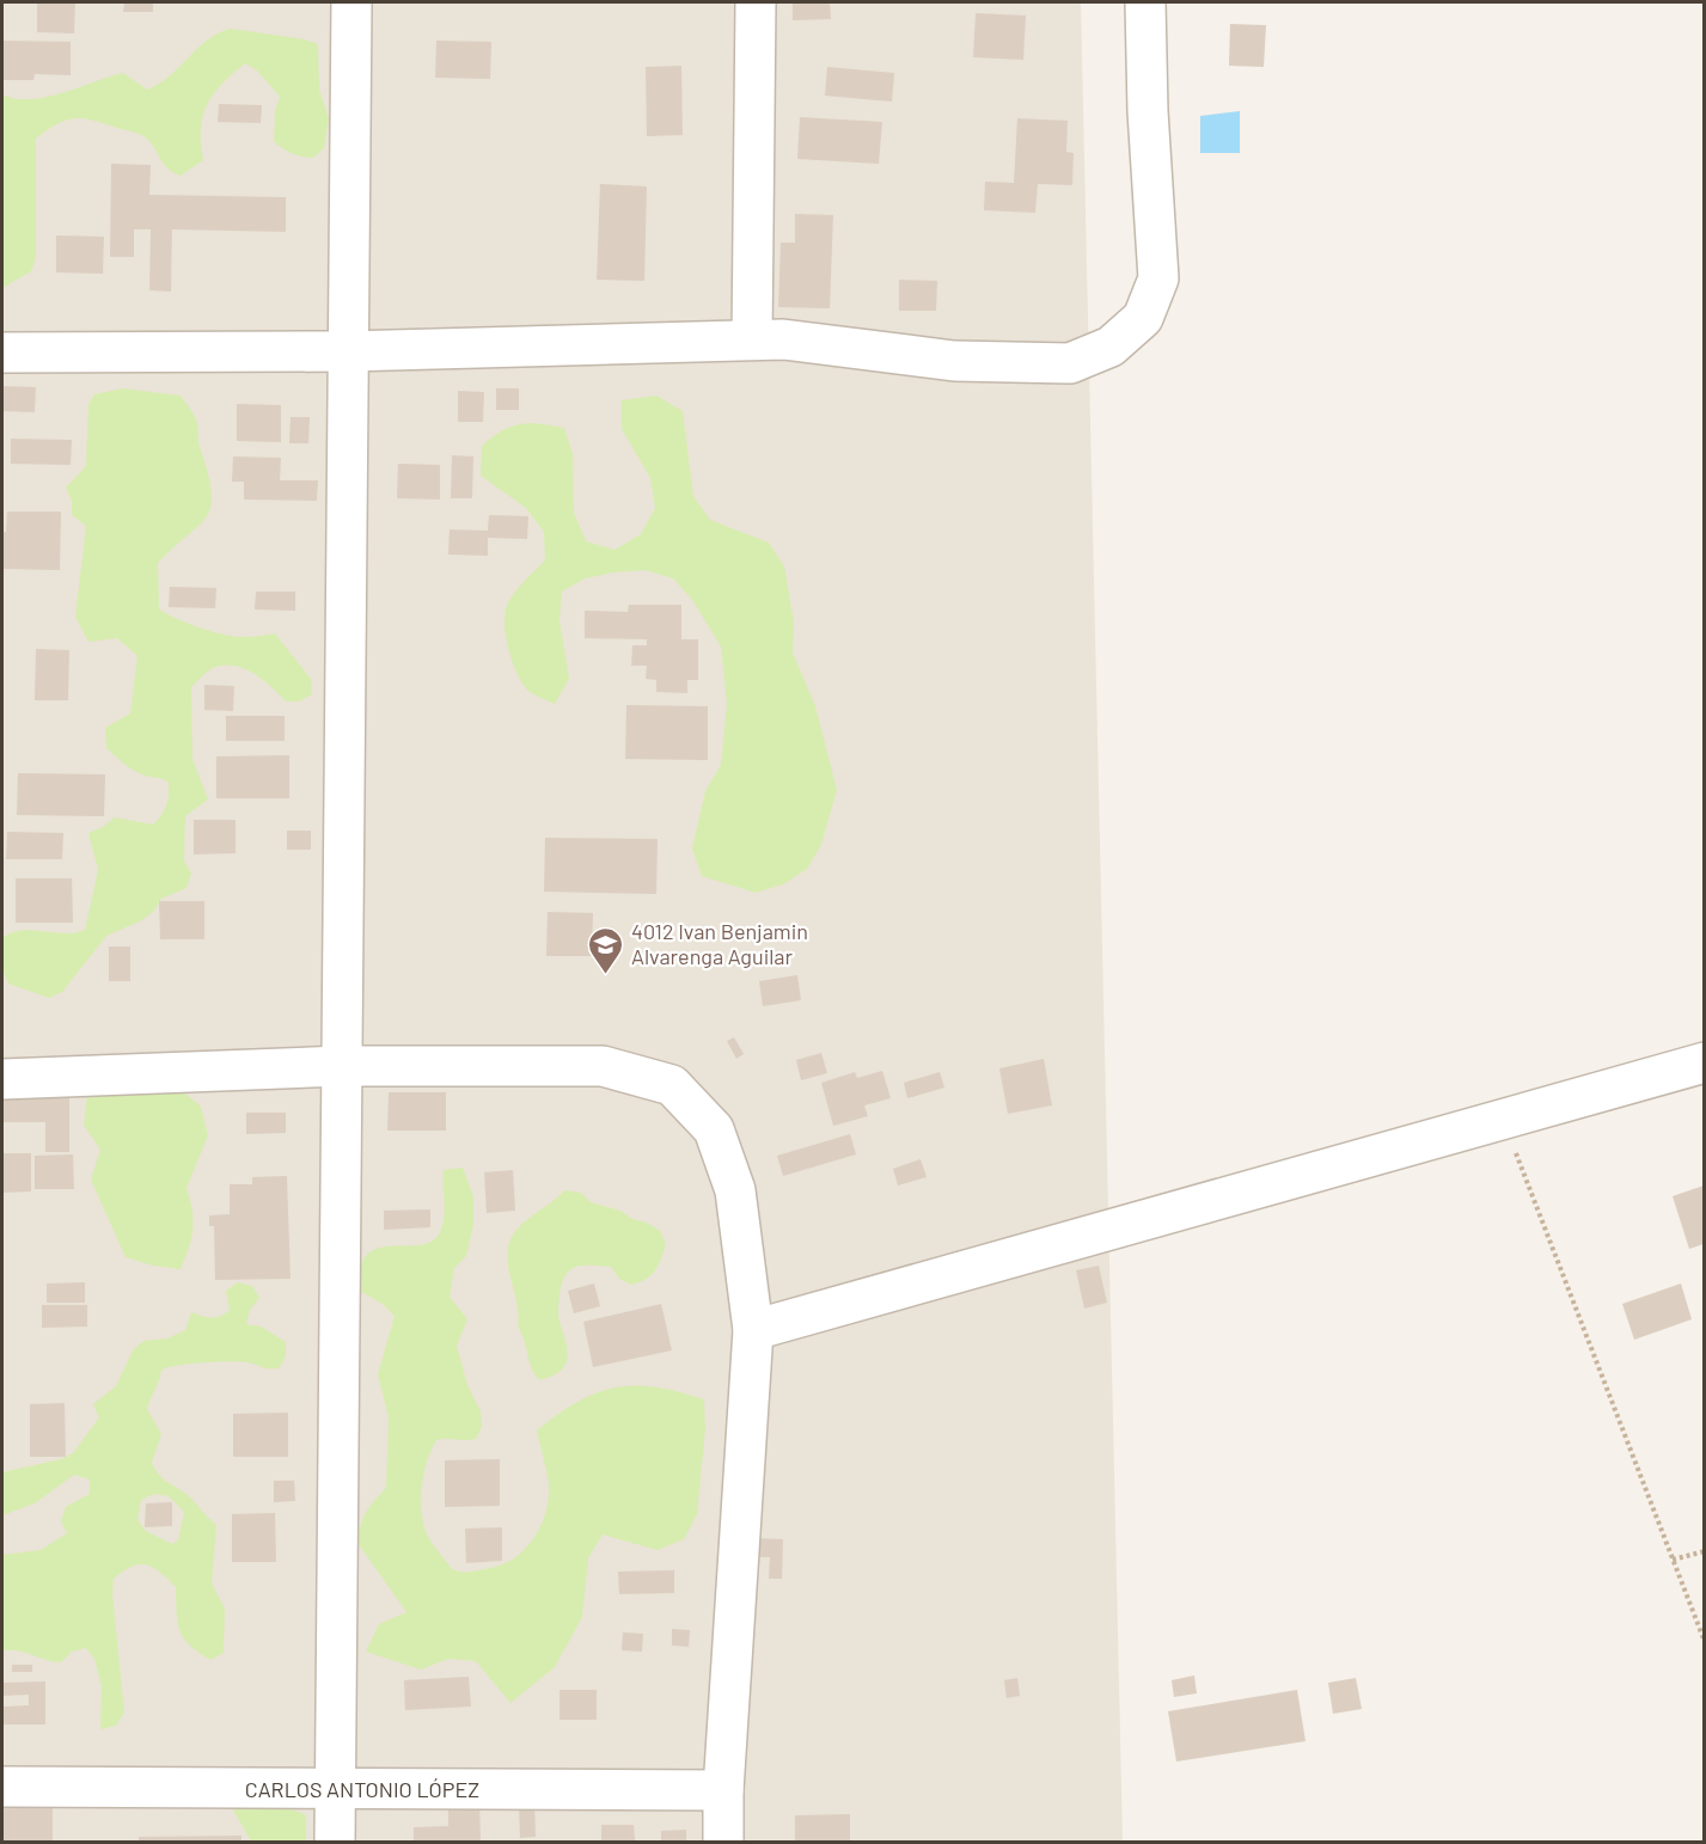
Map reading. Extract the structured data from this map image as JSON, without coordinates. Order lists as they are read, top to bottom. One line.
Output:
{"streets":{"street":["CARLOS ANTONIO LÓPEZ"]},"places":{"school or university":["4012 Ivan Benjamin Alvarenga Aguilar"]}}
